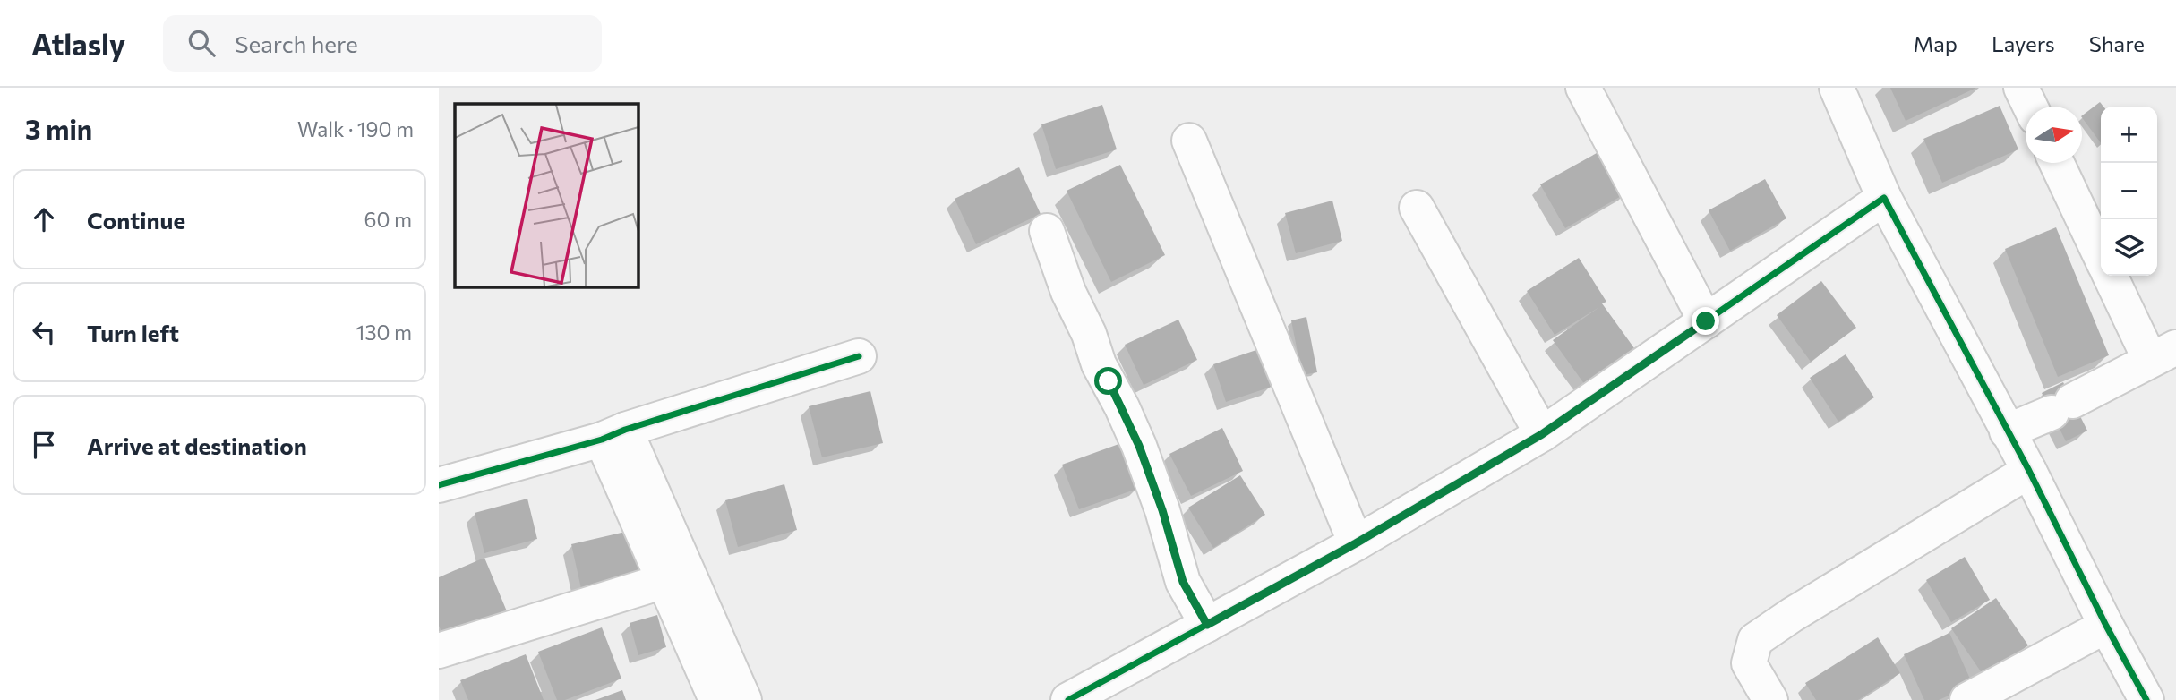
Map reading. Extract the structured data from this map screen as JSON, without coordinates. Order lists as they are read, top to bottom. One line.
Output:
{"north":"right","page":{"header":"Atlasly","search":"Search here","nav":["Map","Layers","Share"],"heading":["3 min","Walk · 190 m"],"map_buttons":["+","−"],"list":[["Continue","60 m"],["Turn left","130 m"],"Arrive at destination"]}}
